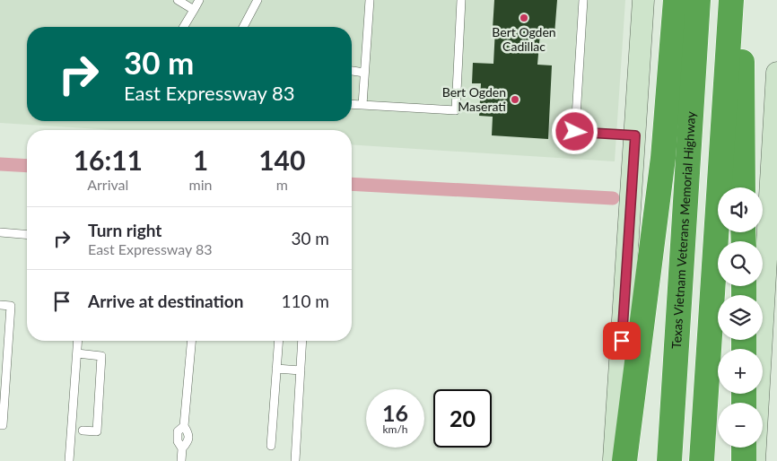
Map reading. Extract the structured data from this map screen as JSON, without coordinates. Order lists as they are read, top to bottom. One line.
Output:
{"streets":{"highway":["Texas Vietnam Veterans Memorial Highway"]},"places":["Bert Ogden Cadillac","Bert Ogden Maserati"],"page":{"turn":["30 m","East Expressway 83"],"eta":["16:11","Arrival","1","min","140","m"],"map_buttons":["+","−"],"list":[{"name":"Turn right","note":"East Expressway 83","value":"30 m"},{"name":"Arrive at destination","value":"110 m"}],"speed":"16 km/h","limit":"20"}}
